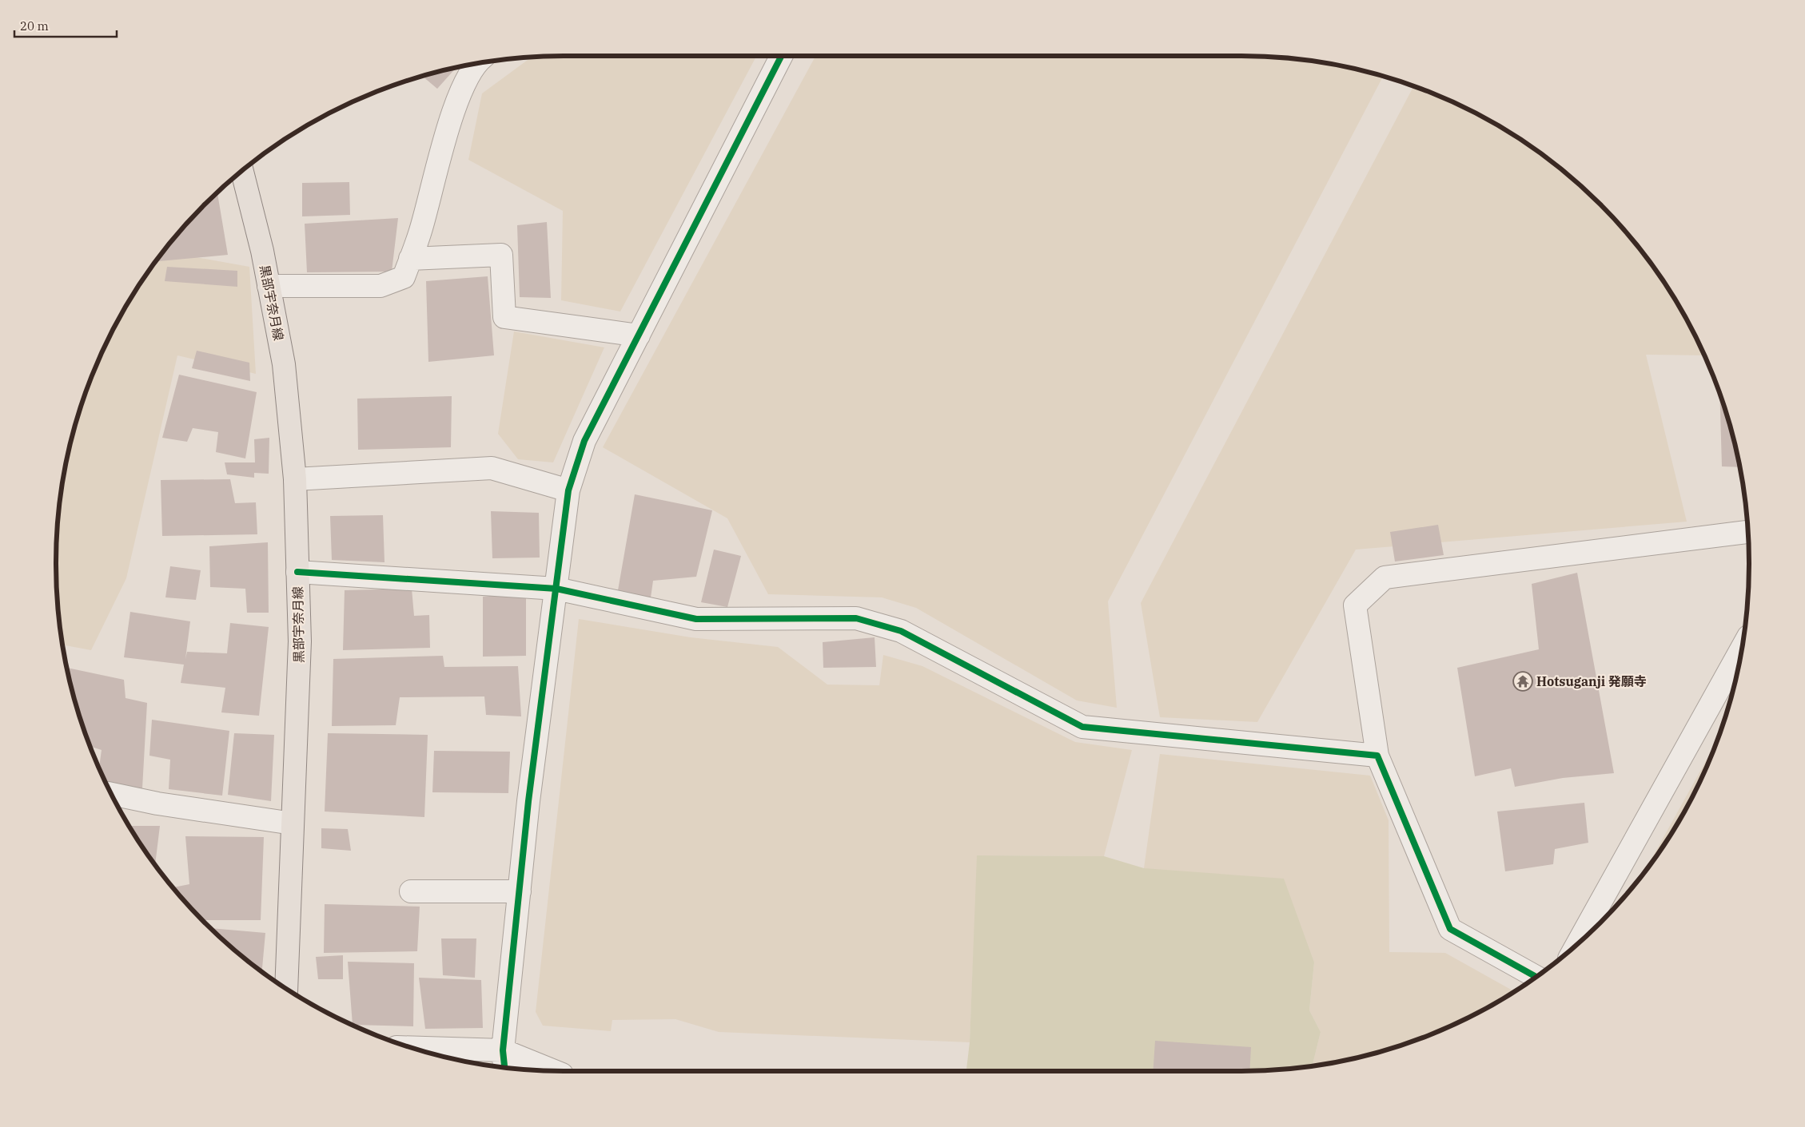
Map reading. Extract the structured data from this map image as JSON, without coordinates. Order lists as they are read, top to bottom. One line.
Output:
{"streets":{"main road":["黒部宇奈月線"]},"places":{"temple":["Hotsuganji 発願寺"]},"scale_bar":"20 m"}
